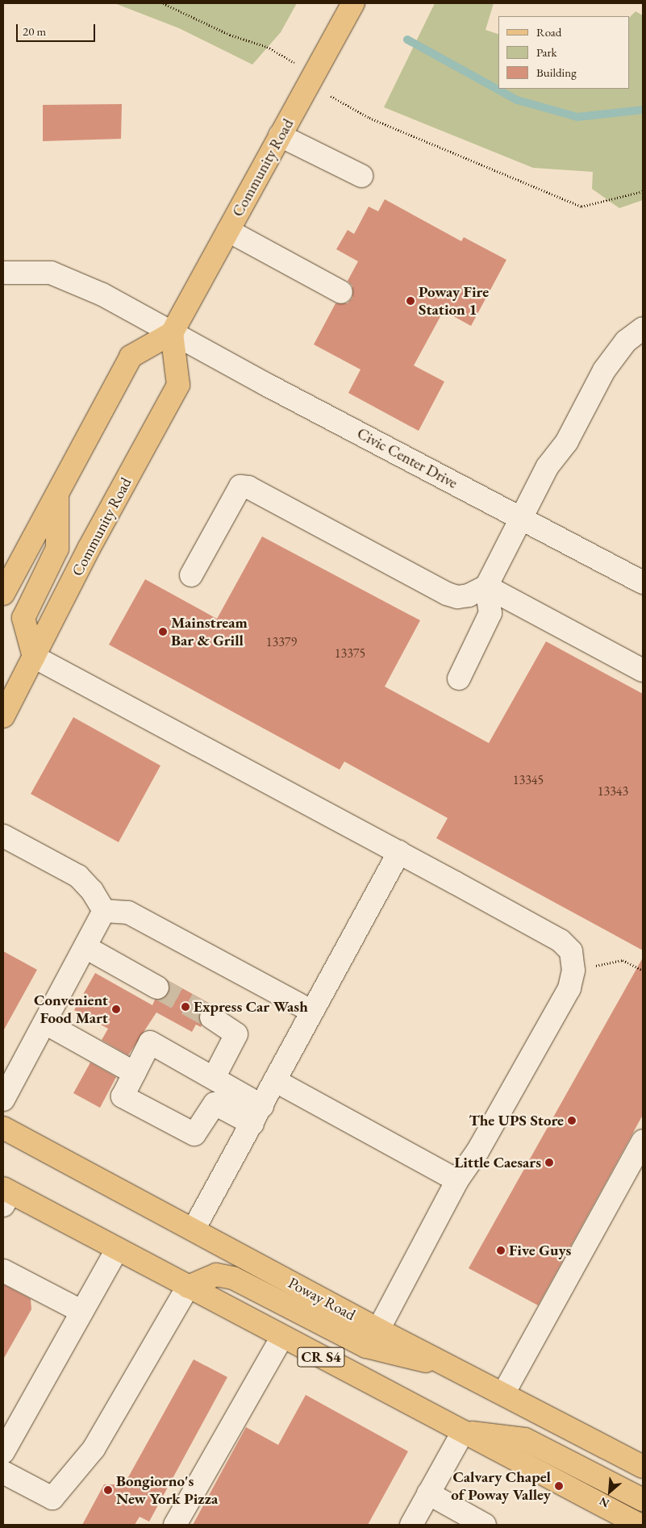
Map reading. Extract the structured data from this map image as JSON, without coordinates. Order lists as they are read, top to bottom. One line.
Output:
{"streets":{"main road":["Community Road","Poway Road","CR S4"],"street":["Civic Center Drive"]},"crossings":[["Community Road","Civic Center Drive"]],"places":["Poway Fire Station 1","Mainstream Bar & Grill","Express Car Wash","Convenient Food Mart","The UPS Store","Little Caesars","Five Guys","Calvary Chapel of Poway Valley","Bongiorno's New York Pizza"],"house_numbers":["13379","13375","13345","13343"],"legend":["Road","Park","Building"],"scale_bar":"20 m","north":"bottom left"}
